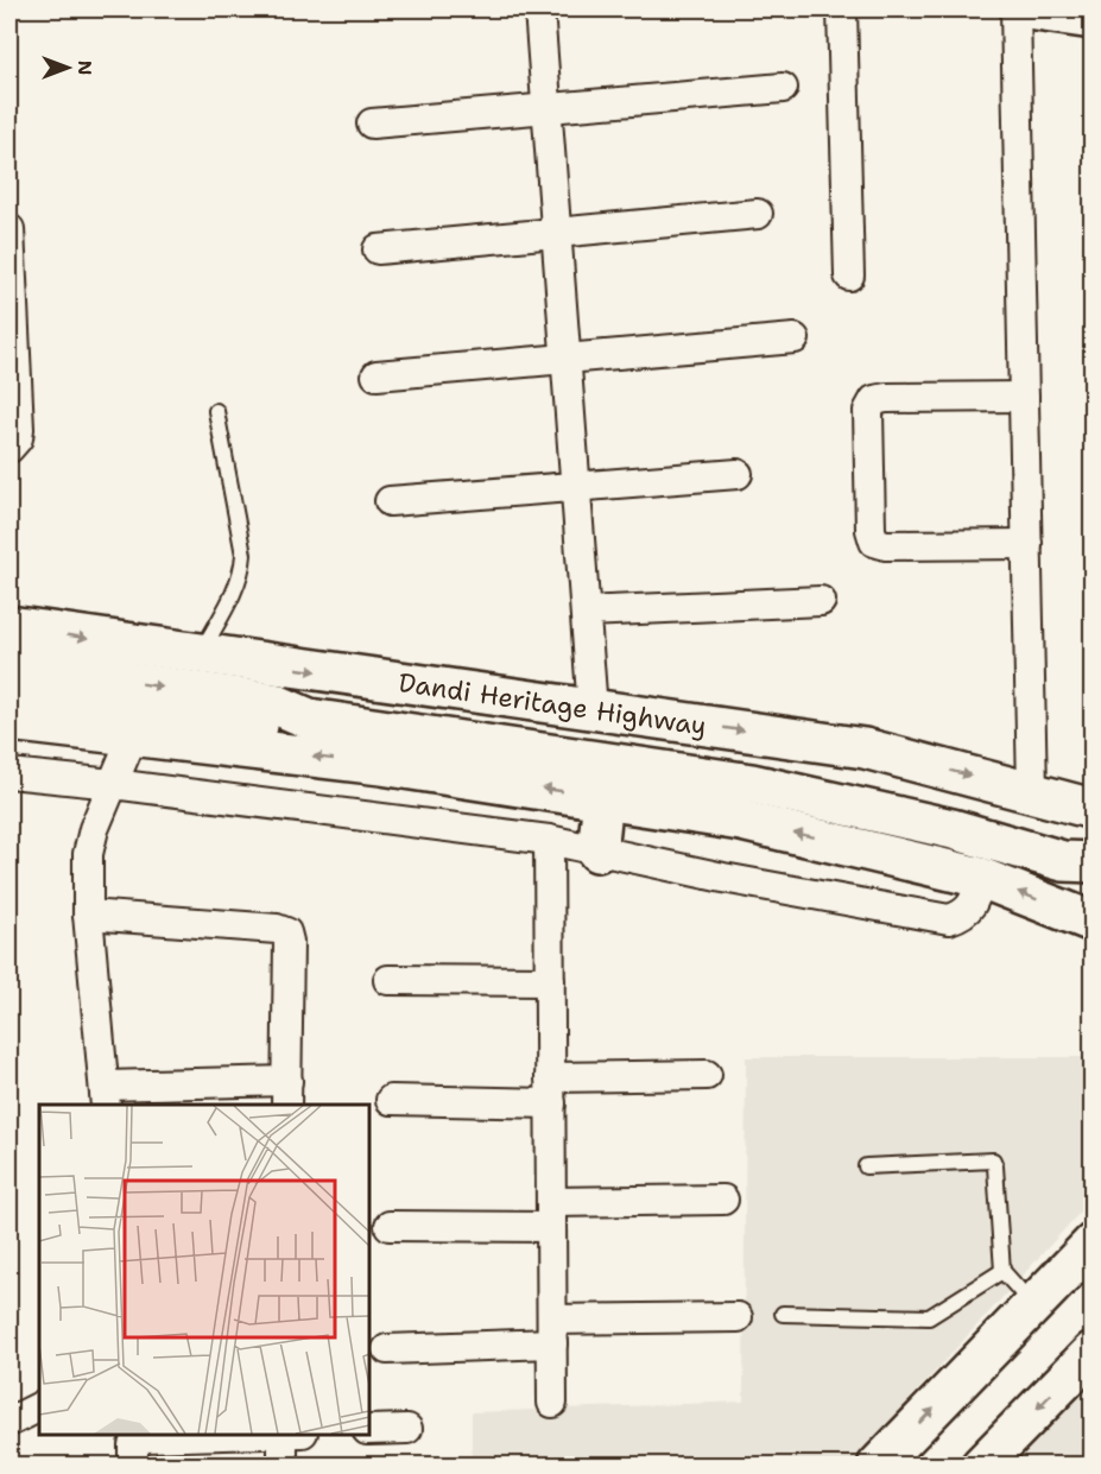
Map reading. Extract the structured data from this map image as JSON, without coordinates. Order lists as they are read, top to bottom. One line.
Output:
{"streets":{"main road":["Dandi Heritage Highway"]},"north":"right"}
